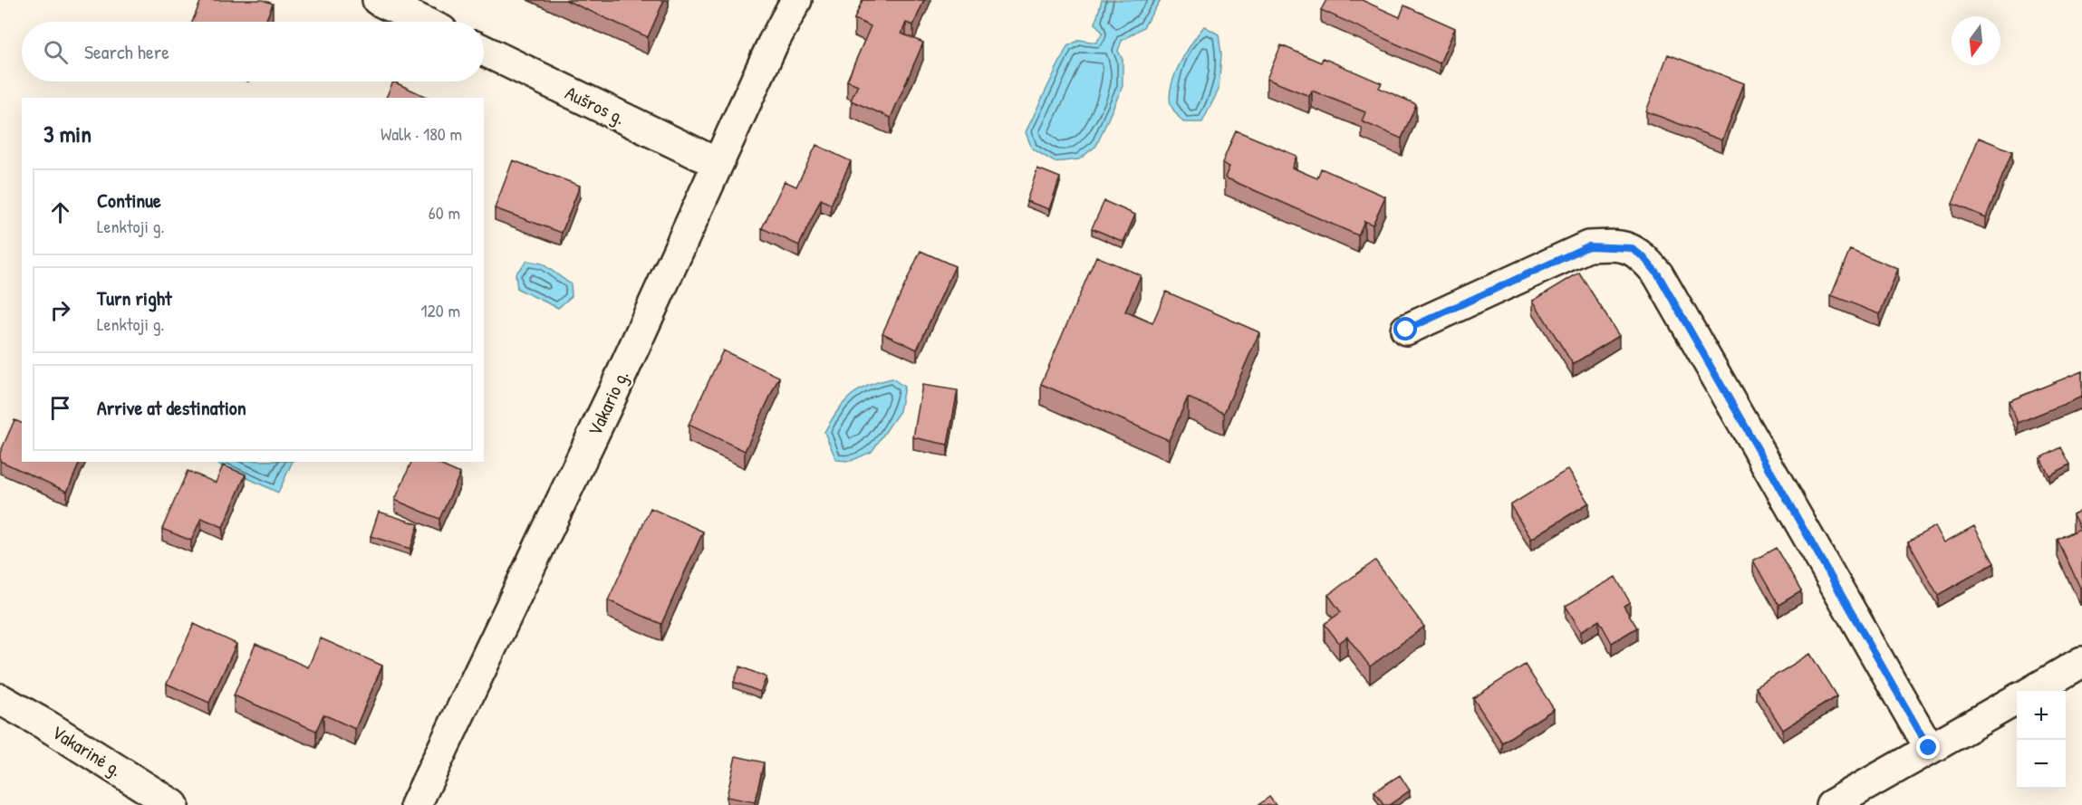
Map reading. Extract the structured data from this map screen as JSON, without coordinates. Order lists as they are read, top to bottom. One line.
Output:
{"streets":{"street":["Aušros g.","Vakario g.","Vakarinė g."]},"crossings":[["Aušros g.","Vakario g."]],"north":"bottom","page":{"search":"Search here","heading":["3 min","Walk · 180 m"],"list":[["Continue","Lenktoji g.","60 m"],["Turn right","Lenktoji g.","120 m"],"Arrive at destination"],"map_buttons":["+","−"]}}
